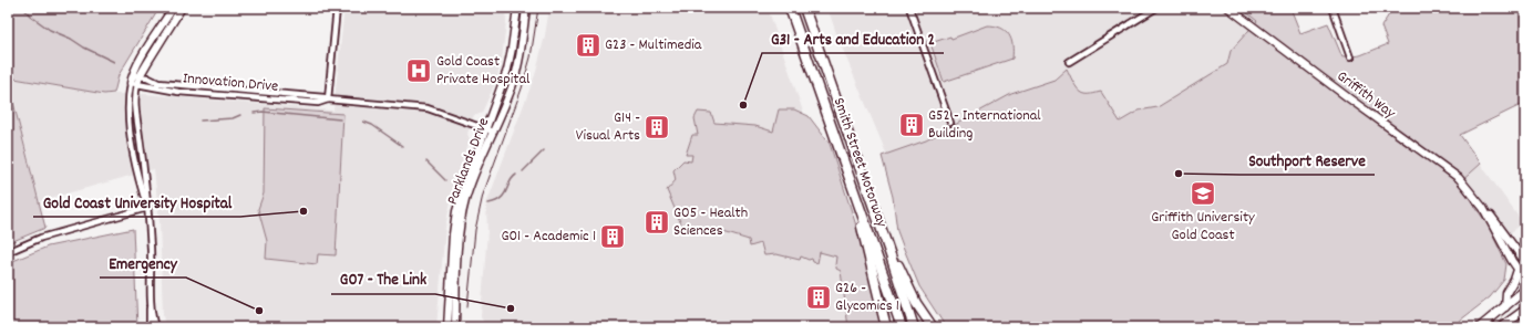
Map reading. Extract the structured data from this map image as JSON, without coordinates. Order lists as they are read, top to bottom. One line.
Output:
{"streets":{"highway":["Smith Street Motorway"],"street":["Innovation Drive","Griffith Way","Parklands Drive"]},"crossings":[["Innovation Drive","Parklands Drive"]],"places":{"building":["G23 - Multimedia","G52 - International Building","G14 - Visual Arts","G05 - Health Sciences","G01 - Academic 1","G26 - Glycomics 1"],"hospital":["Gold Coast Private Hospital"],"other":["G31 - Arts and Education 2","Southport Reserve","Gold Coast University Hospital","G07 - The Link","Emergency"],"school or university":["Griffith University Gold Coast"]}}
